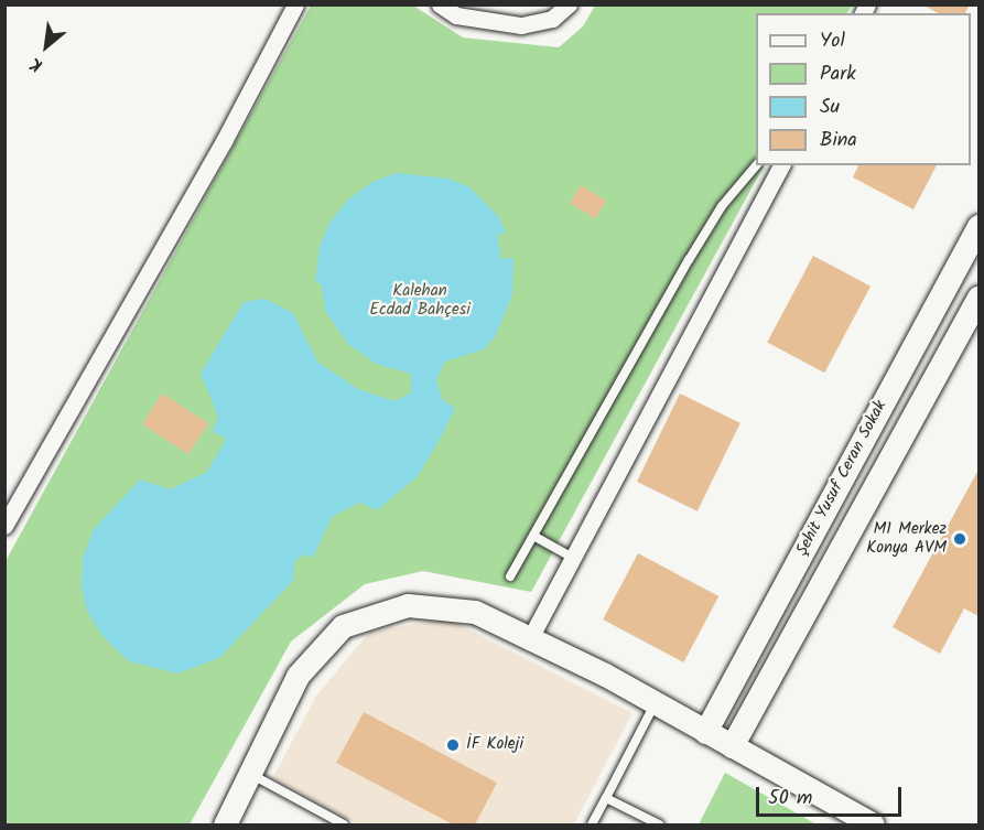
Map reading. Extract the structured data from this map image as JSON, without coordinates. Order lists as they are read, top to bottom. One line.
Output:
{"streets":{"street":["Şehit Yusuf Ceran Sokak"]},"parks":["Kalehan Ecdad Bahçesi"],"places":["M1 Merkez Konya AVM","İF Koleji"],"legend":["Yol","Park","Su","Bina"],"scale_bar":"50 m","north":"bottom left"}
